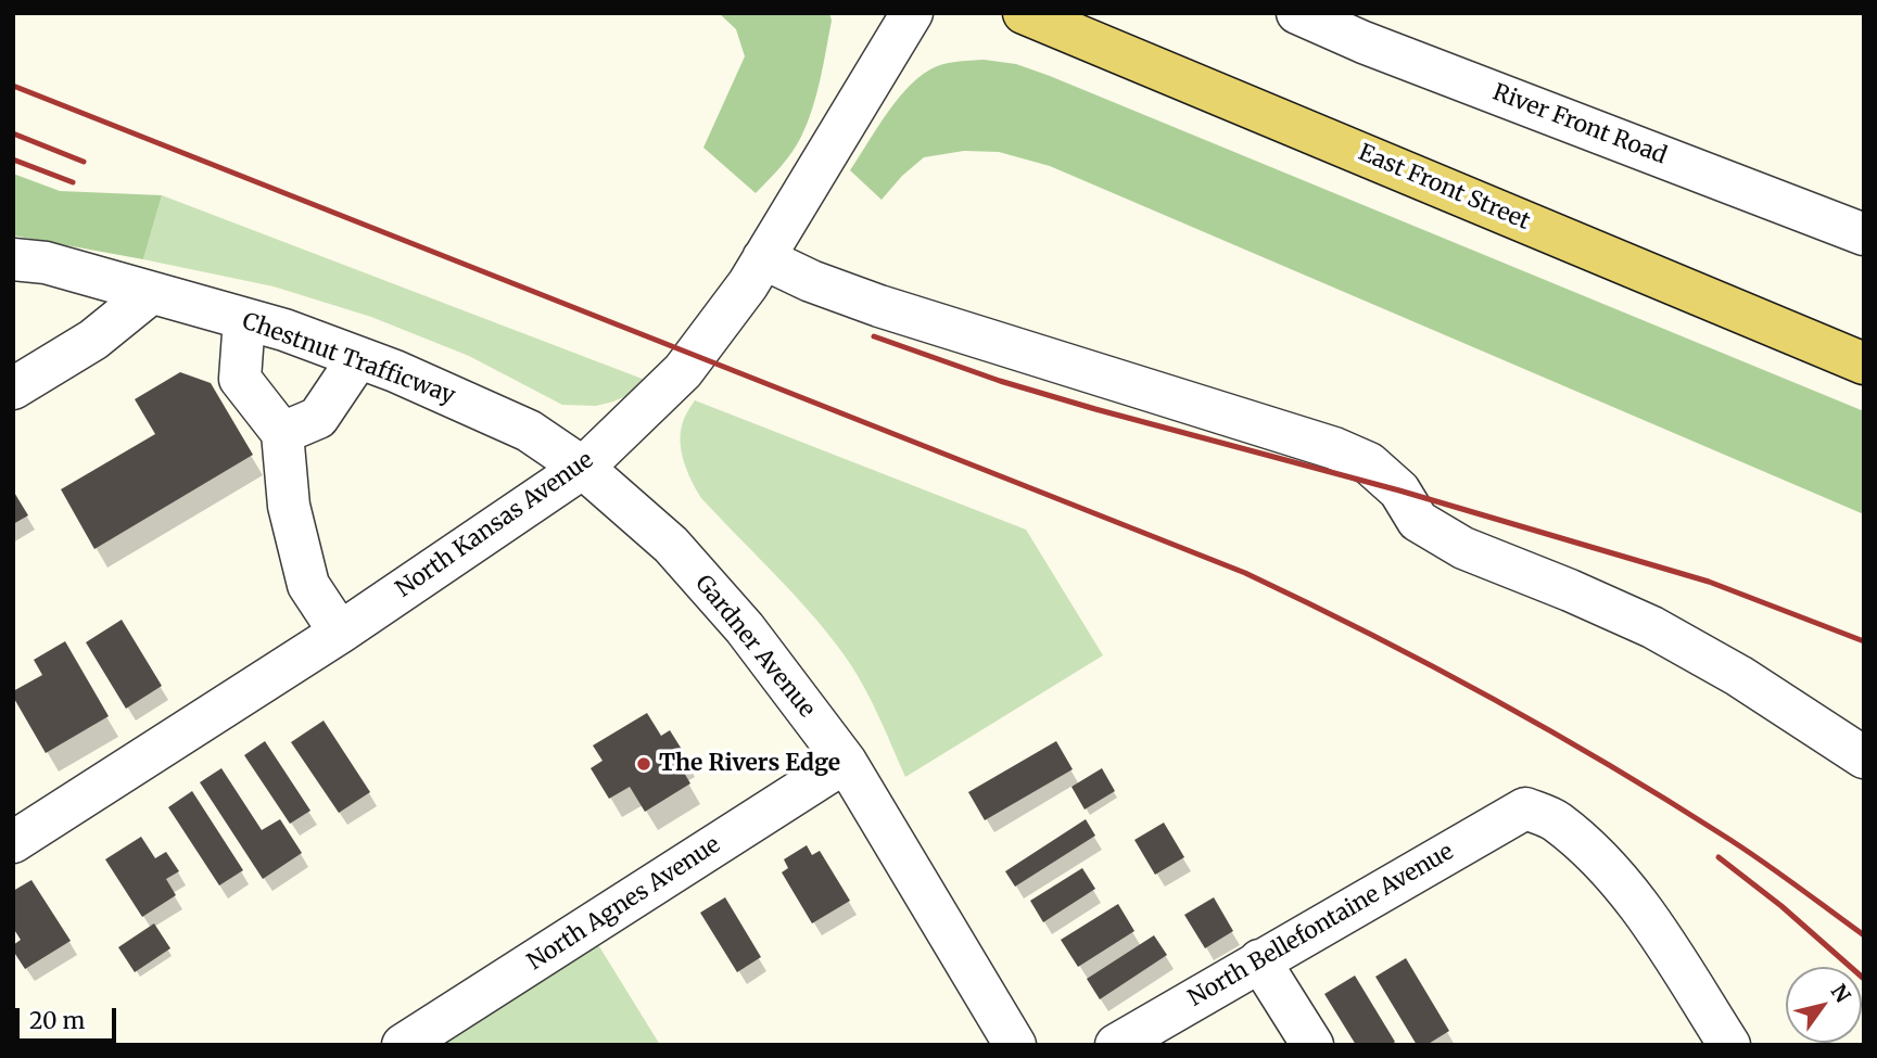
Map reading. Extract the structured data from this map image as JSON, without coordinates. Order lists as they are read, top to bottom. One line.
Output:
{"streets":{"main road":["East Front Street"],"street":["River Front Road","Chestnut Trafficway","North Kansas Avenue","Gardner Avenue","North Agnes Avenue","North Bellefontaine Avenue"]},"crossings":[["Chestnut Trafficway","North Kansas Avenue"],["Chestnut Trafficway","Gardner Avenue"],["North Kansas Avenue","Gardner Avenue"],["Gardner Avenue","North Agnes Avenue"]],"places":["The Rivers Edge"],"scale_bar":"20 m","north":"top right"}
